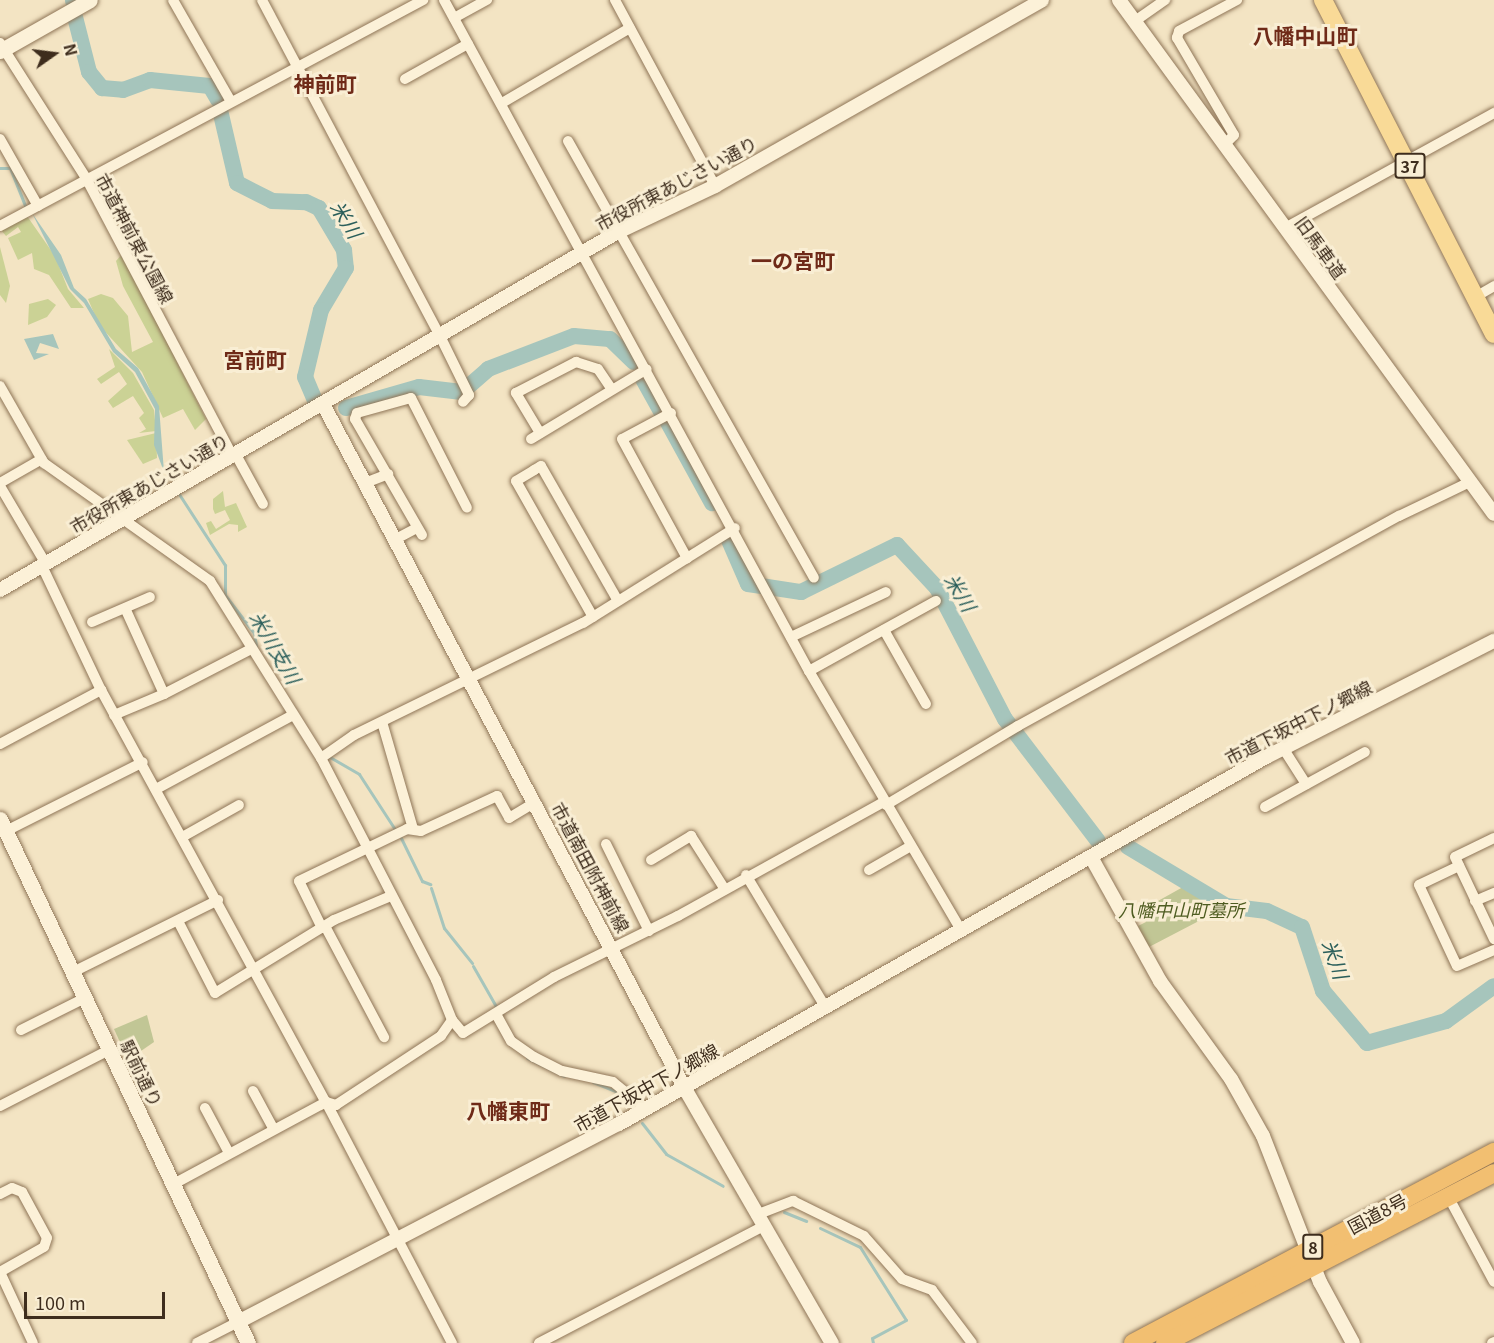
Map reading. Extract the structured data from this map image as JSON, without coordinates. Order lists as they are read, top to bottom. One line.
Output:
{"streets":{"highway":["国道8号","8"],"main road":["37","駅前通り"],"street":["市役所東あじさい通り","市道神前東公園線","旧馬車道","市道下坂中下ノ郷線","市道南田附神前線"]},"crossings":[["市役所東あじさい通り","市道神前東公園線"],["市役所東あじさい通り","市道南田附神前線"],["市道下坂中下ノ郷線","市道南田附神前線"],["市道下坂中下ノ郷線","駅前通り"]],"districts":["八幡中山町","神前町","一の宮町","宮前町","八幡東町"],"water":["米川","米川支川"],"parks":["八幡中山町墓所"],"scale_bar":"100 m","north":"right"}
